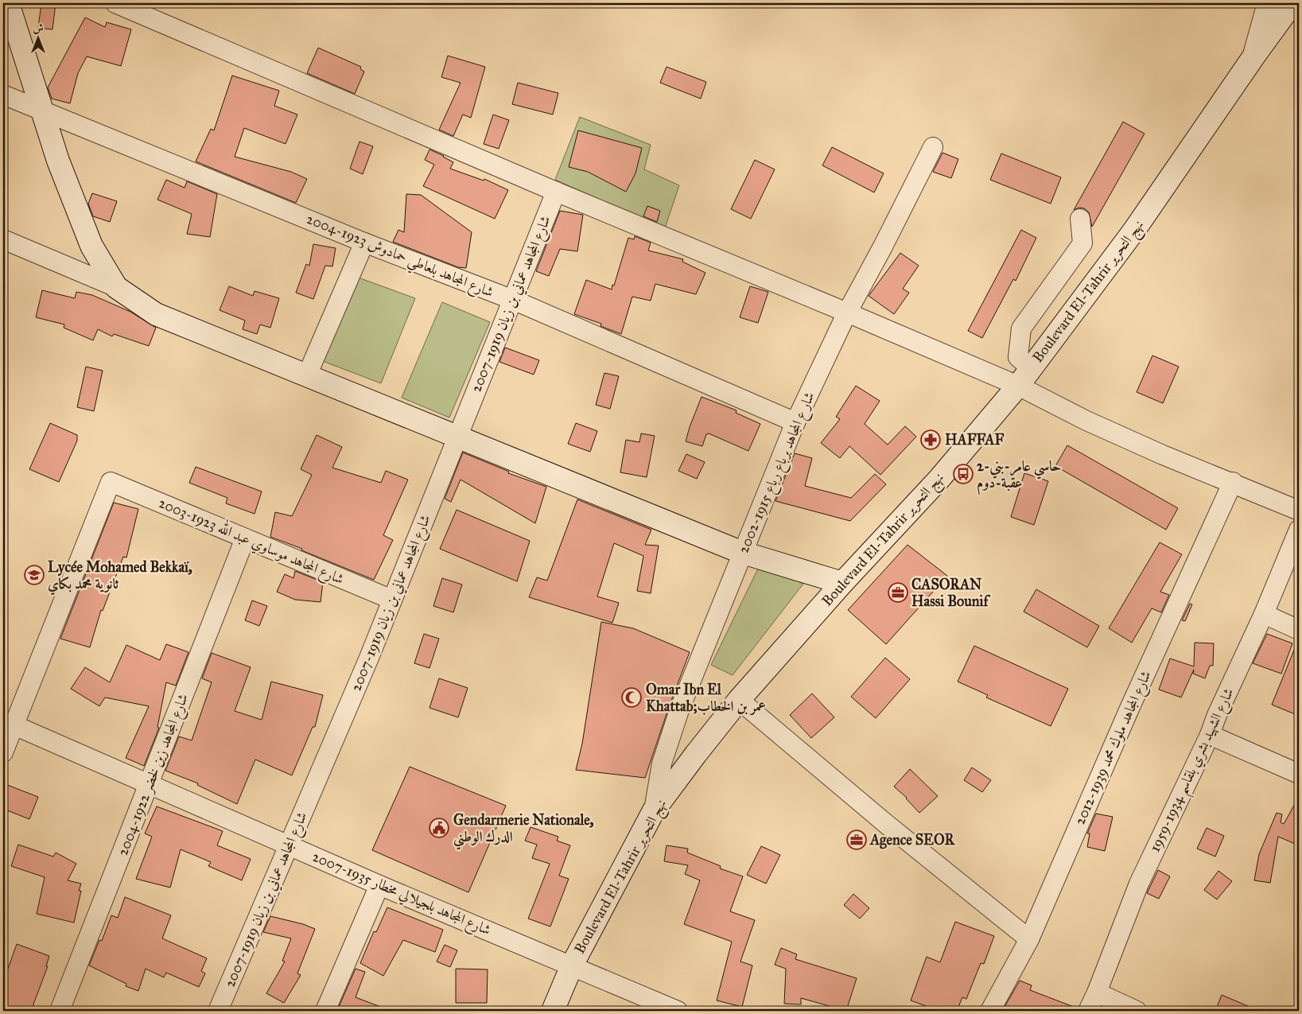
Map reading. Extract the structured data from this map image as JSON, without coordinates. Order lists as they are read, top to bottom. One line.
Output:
{"streets":{"main road":["Boulevard El-Tahrir نهج التحرير"],"street":["شارع المجاهد بلعاطي حمادوش 1923-2004","شارع المجاهد عماني بن زيان 1919-2007","شار ع المجاهد برباع رباع 1915-2002","شارع المجاهد موساوي عبد الله 1923-2003","شارع المجاهد ملوك محمد 1939-2012","شارع الشهيد بشري بلقاسم 1934-1959","شارع المجاهد زين لخضر 1922-2004","شارع المجاهد بلجيلالي مخطار 1935-2007"]},"crossings":[["شارع المجاهد بلعاطي حمادوش 1923-2004","شارع المجاهد عماني بن زيان 1919-2007"],["شارع المجاهد بلعاطي حمادوش 1923-2004","شار ع المجاهد برباع رباع 1915-2002"],["Boulevard El-Tahrir نهج التحرير","شار ع المجاهد برباع رباع 1915-2002"],["Boulevard El-Tahrir نهج التحرير","شارع المجاهد بلجيلالي مخطار 1935-2007"],["شارع المجاهد عماني بن زيان 1919-2007","شارع المجاهد موساوي عبد الله 1923-2003"],["شارع المجاهد عماني بن زيان 1919-2007","شارع المجاهد بلجيلالي مخطار 1935-2007"],["شارع المجاهد موساوي عبد الله 1923-2003","شارع المجاهد زين لخضر 1922-2004"],["شارع المجاهد موساوي عبد الله 1923-2003","شارع المجاهد بلجيلالي مخطار 1935-2007"],["شارع المجاهد زين لخضر 1922-2004","شارع المجاهد بلجيلالي مخطار 1935-2007"]],"places":{"pharmacy":["HAFFAF"],"bus stop":["2-حاسي عامر-بني عقبة-دوم"],"school or university":["Lycée Mohamed Bekkaï, ثانوية محمد بكاي"],"office":["CASORAN Hassi Bounif","Agence SEOR"],"mosque":["Omar Ibn El Khattab;عمر بن الخطاب"],"public building":["Gendarmerie Nationale, الدرك الوطني"]},"north":"top"}
